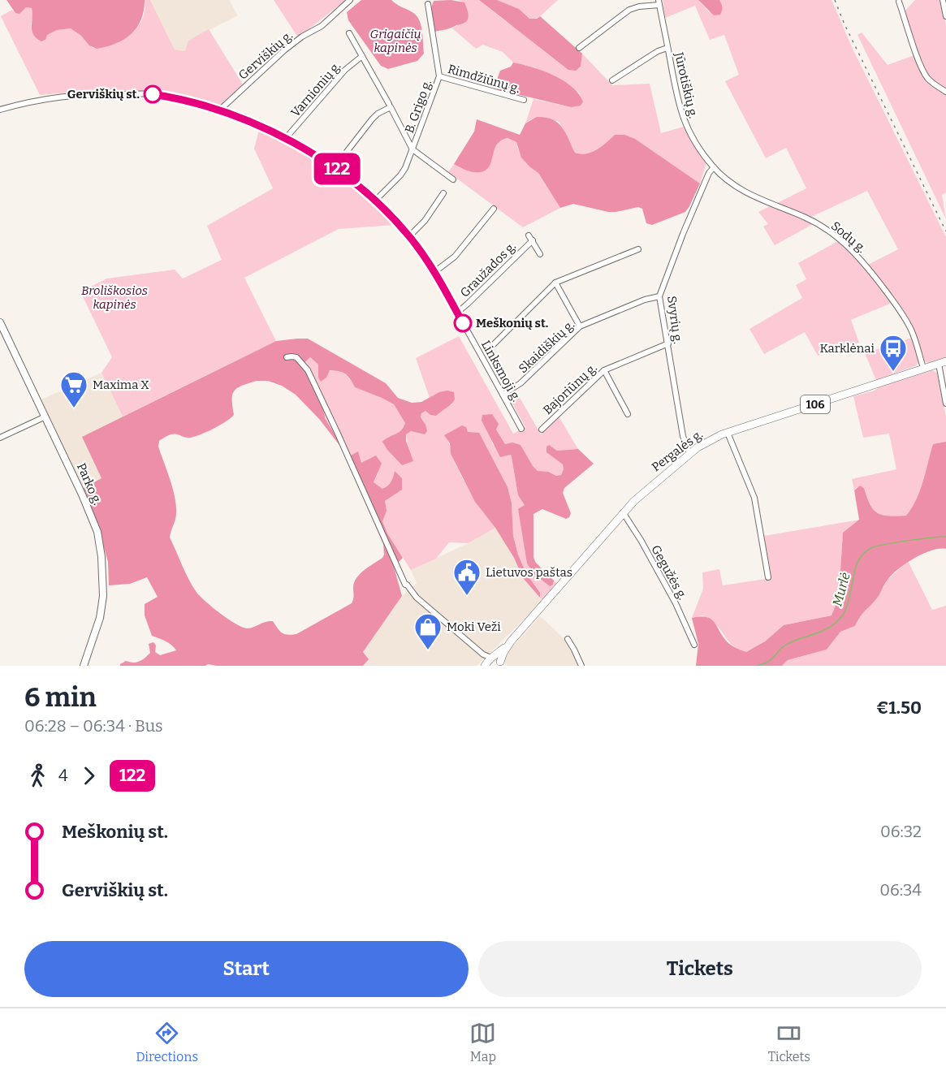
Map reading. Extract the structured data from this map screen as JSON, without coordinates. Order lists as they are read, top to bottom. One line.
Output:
{"streets":{"main road":["106","Pergalės g.","Parko g."],"street":["Gerviškių g.","Rimdžiūnų g.","Jūrotiškių g.","Varnionių g.","B. Grigo g.","Sodų g.","Graužados g.","Svyrių g.","Skaidiškių g.","Linksmoji g.","Bajoriūnų g.","Gegužės g."]},"crossings":[["Gerviškių g.","Linksmoji g."],["Rimdžiūnų g.","B. Grigo g."],["Jūrotiškių g.","Sodų g."],["Jūrotiškių g.","Svyrių g."],["Varnionių g.","Linksmoji g."],["B. Grigo g.","Linksmoji g."],["Sodų g.","Svyrių g."],["Sodų g.","Pergalės g."],["Graužados g.","Linksmoji g."],["Svyrių g.","Skaidiškių g."],["Svyrių g.","Bajoriūnų g."],["Svyrių g.","Pergalės g."],["Skaidiškių g.","Linksmoji g."],["Pergalės g.","Gegužės g."]],"water":["Murlė"],"parks":["Grigaičių kapinės","Broliškosios kapinės"],"places":{"other":["Gerviškių st.","Meškonių st."],"bus stop":["Karklėnai"],"supermarket":["Maxima X"],"public building":["Lietuvos paštas"],"shop":["Moki Veži"]},"lines":["bus line 122"],"page":{"on_map":"122","heading":["6 min","06:28 – 06:34 · Bus","€1.50"],"legs":["4","122"],"list":[{"name":"Meškonių st.","value":"06:32"},{"name":"Gerviškių st.","value":"06:34"}],"buttons":["Start","Tickets"],"tabs":["Directions","Map","Tickets"]}}
